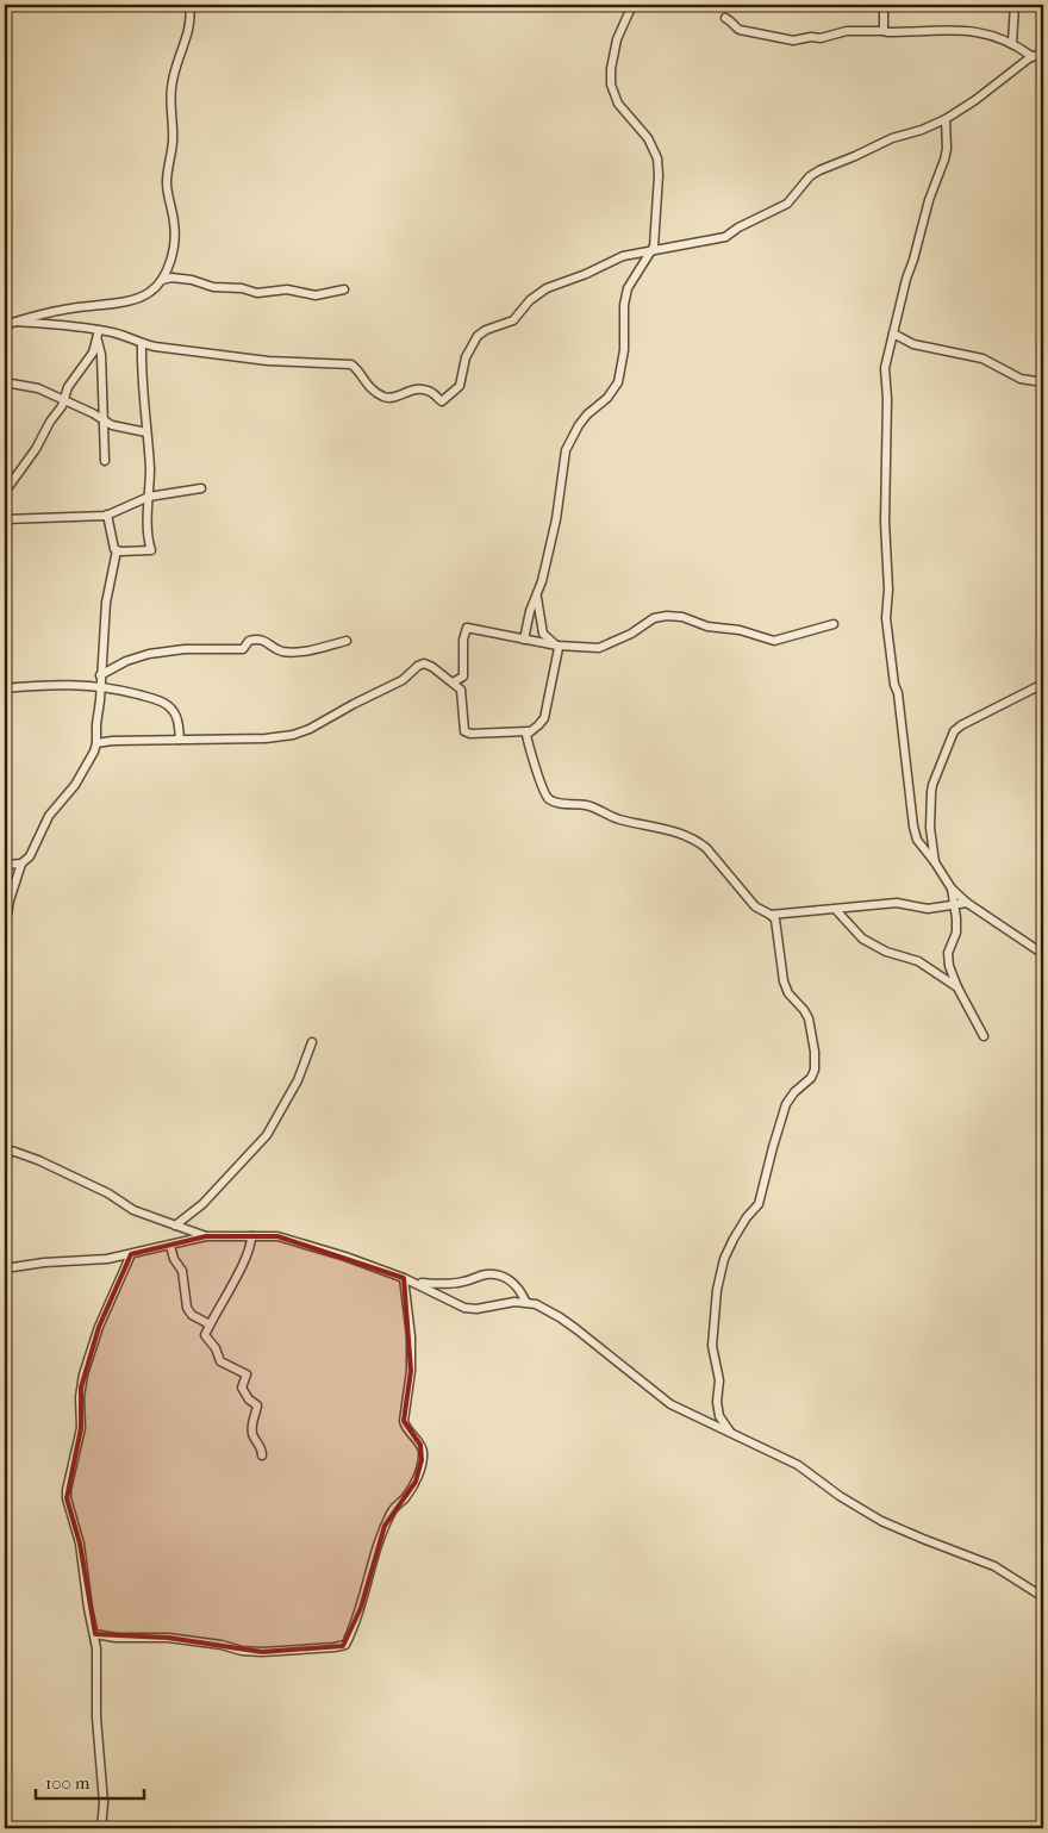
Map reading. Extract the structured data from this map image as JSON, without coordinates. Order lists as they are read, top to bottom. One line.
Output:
{"scale_bar":"100 m"}
